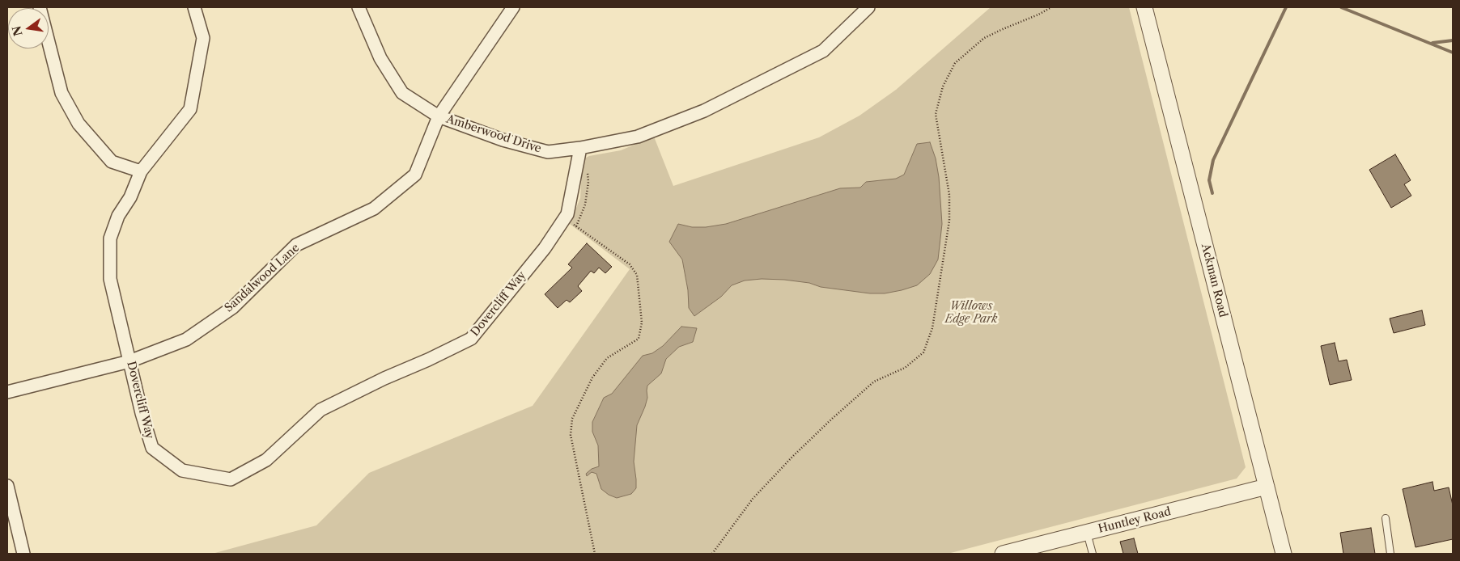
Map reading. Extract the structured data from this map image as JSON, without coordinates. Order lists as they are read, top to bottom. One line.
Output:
{"streets":{"street":["Amberwood Drive","Sandalwood Lane","Ackman Road","Dovercliff Way","Huntley Road"]},"crossings":[["Amberwood Drive","Sandalwood Lane"],["Amberwood Drive","Dovercliff Way"],["Sandalwood Lane","Dovercliff Way"],["Ackman Road","Huntley Road"]],"parks":["Willows Edge Park"],"north":"left"}
